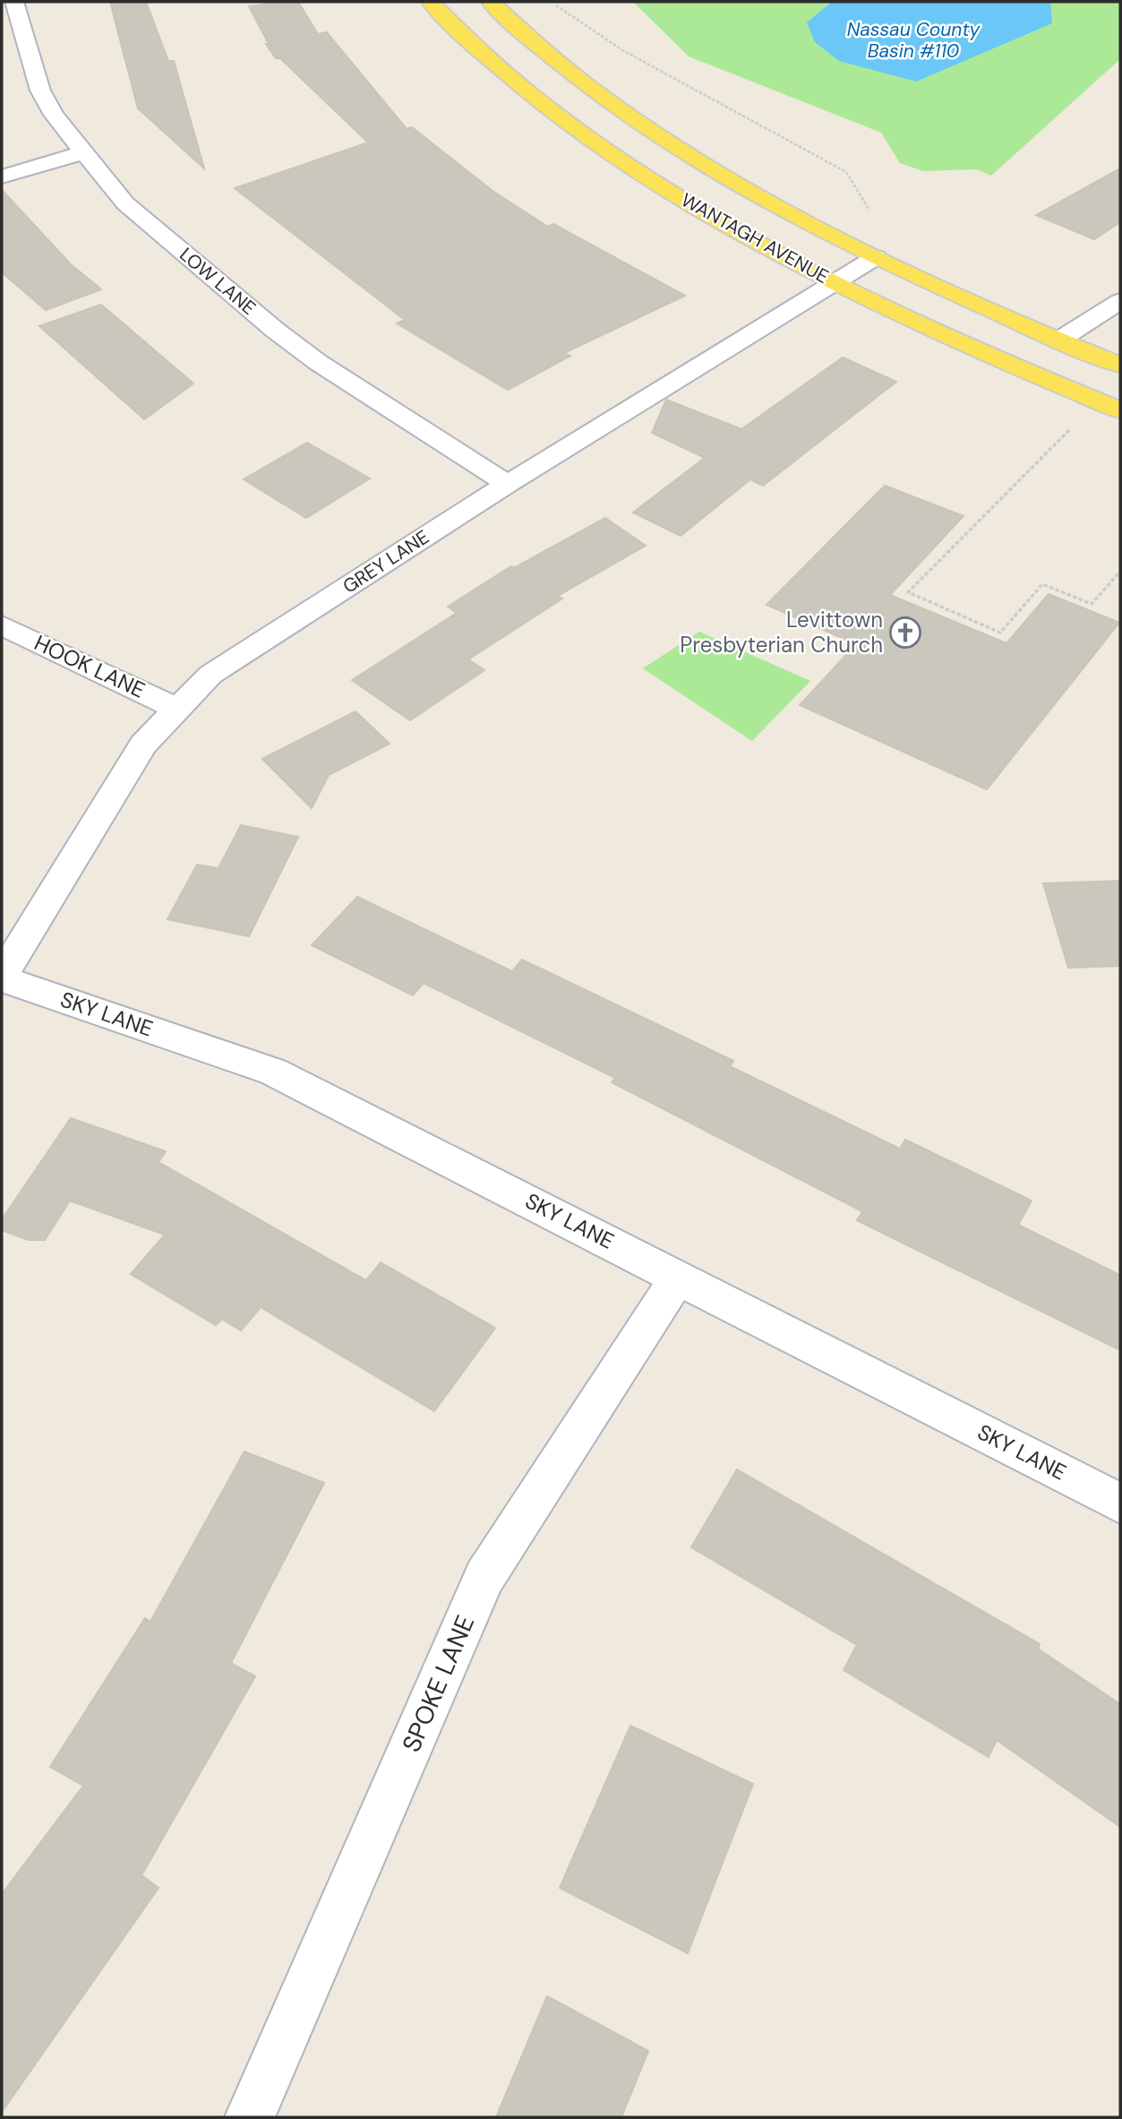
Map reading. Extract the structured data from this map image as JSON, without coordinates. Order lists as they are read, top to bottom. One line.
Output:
{"streets":{"main road":["WANTAGH AVENUE"],"street":["LOW LANE","GREY LANE","HOOK LANE","SKY LANE","SPOKE LANE"]},"crossings":[["WANTAGH AVENUE","GREY LANE"],["LOW LANE","GREY LANE"],["GREY LANE","HOOK LANE"],["GREY LANE","SKY LANE"],["SKY LANE","SPOKE LANE"]],"water":["Nassau County Basin #110"],"places":{"church":["Levittown Presbyterian Church"]}}
